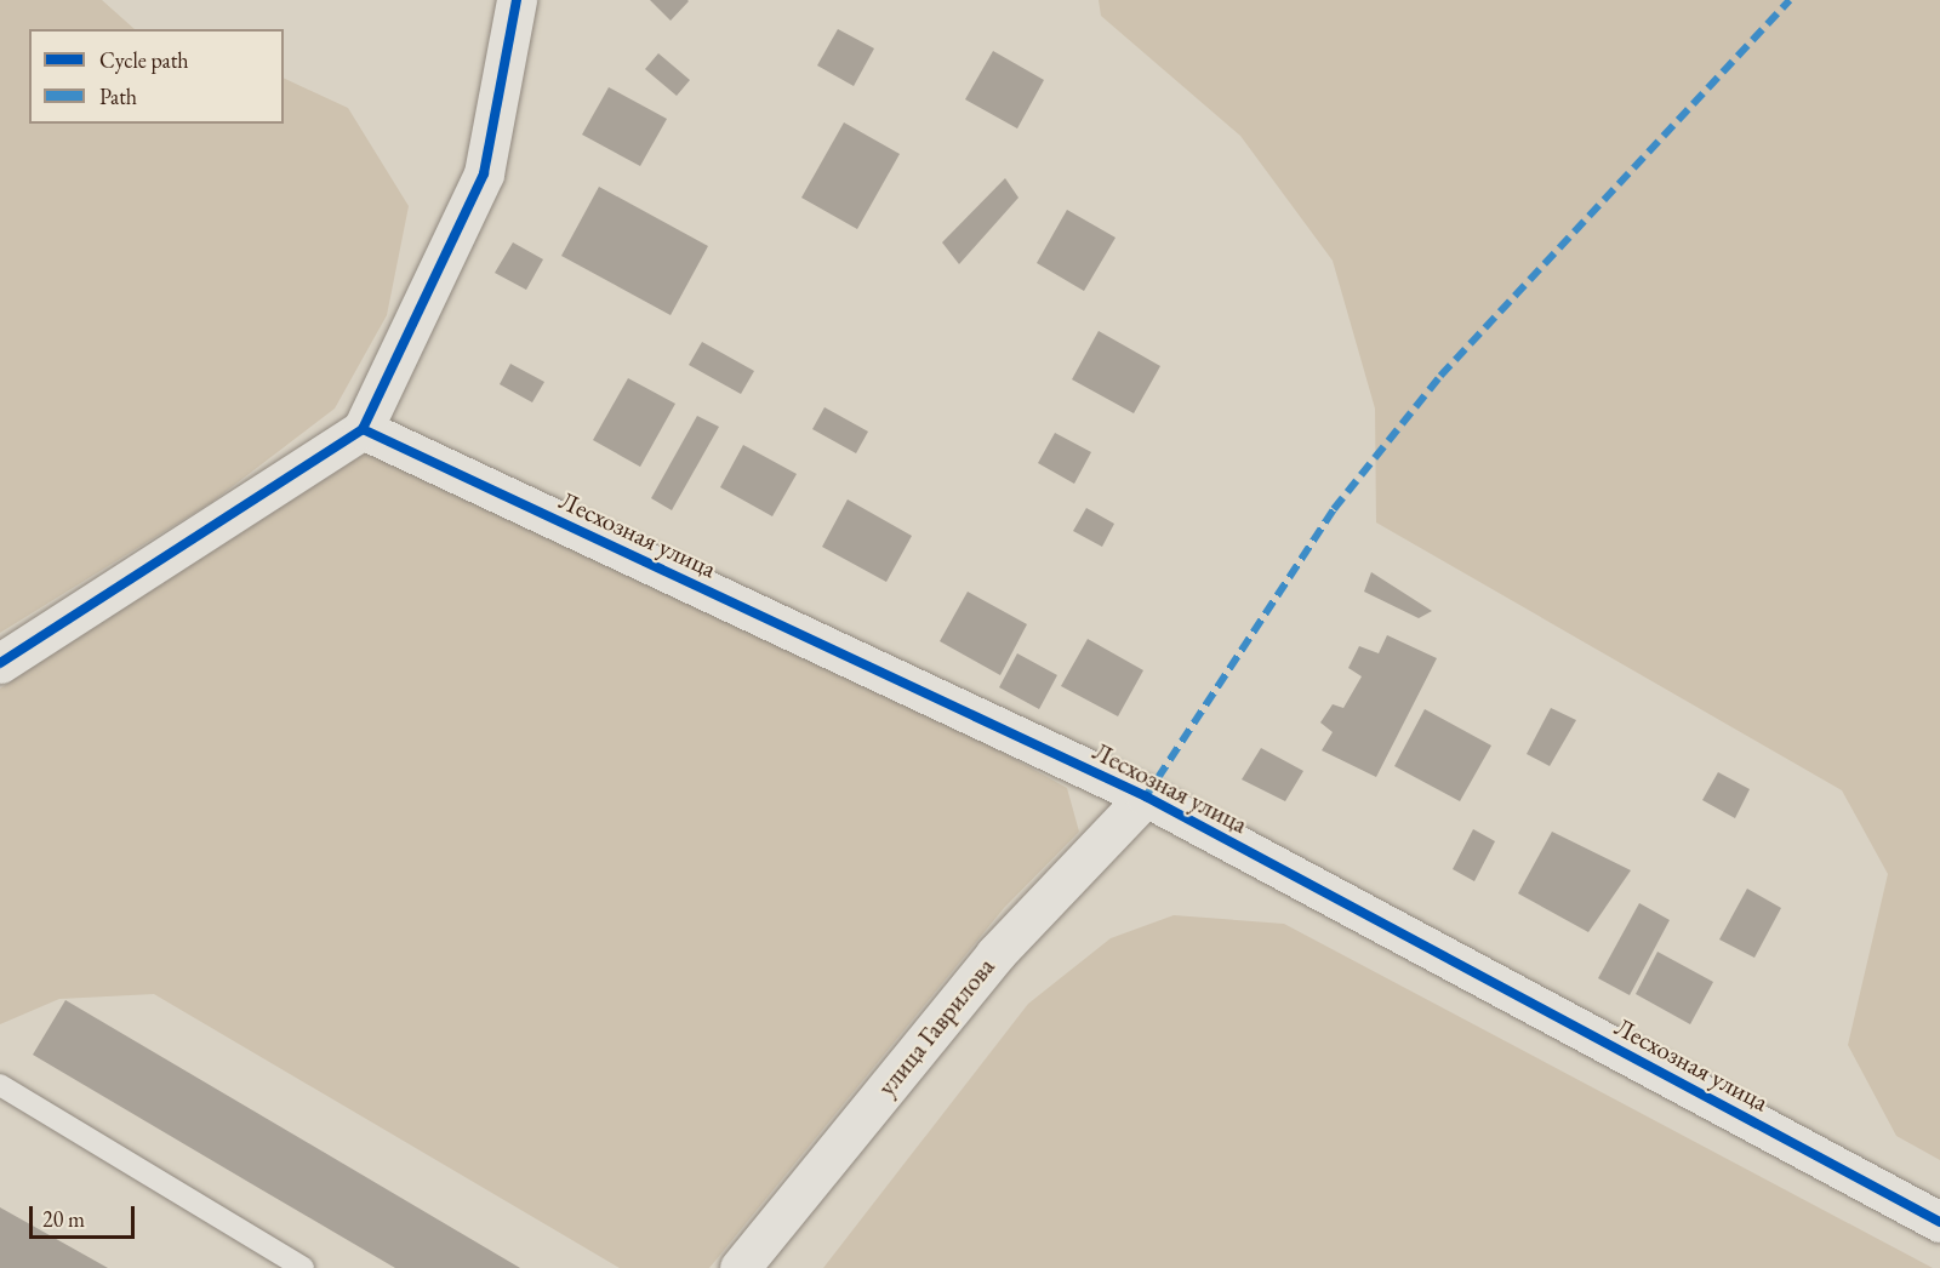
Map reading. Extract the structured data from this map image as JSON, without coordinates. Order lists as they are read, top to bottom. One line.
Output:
{"streets":{"street":["Лесхозная улица","улица Гаврилова"]},"crossings":[["Лесхозная улица","улица Гаврилова"]],"legend":["Cycle path","Path"],"scale_bar":"20 m"}
